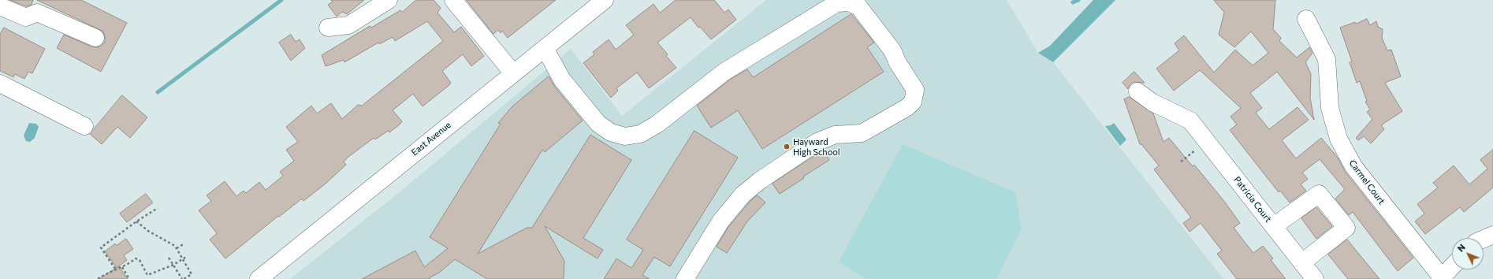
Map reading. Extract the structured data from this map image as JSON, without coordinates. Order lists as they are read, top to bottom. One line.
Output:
{"streets":{"street":["East Avenue","Carmel Court","Patricia Court"]},"places":["Hayward High School"],"north":"top left"}
